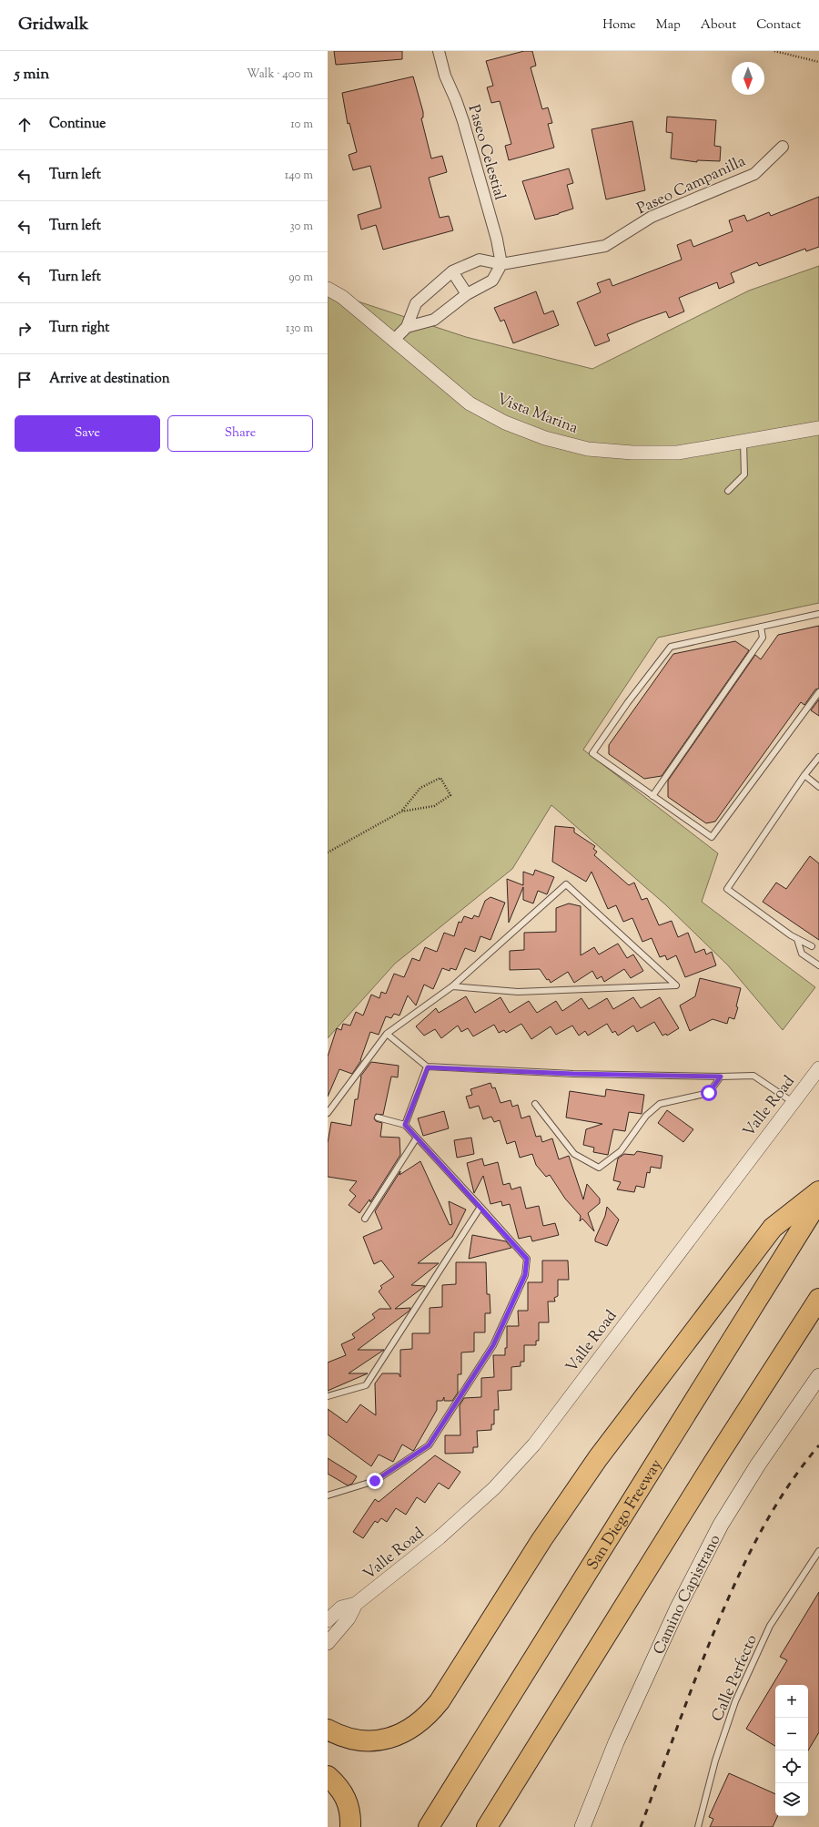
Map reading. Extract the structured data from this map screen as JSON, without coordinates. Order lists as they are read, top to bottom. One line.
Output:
{"streets":{"highway":["San Diego Freeway"],"main road":["Camino Capistrano"],"street":["Paseo Celestial","Paseo Campanilla","Vista Marina","Valle Road"],"lane":["Calle Perfecto"]},"crossings":[["Paseo Celestial","Paseo Campanilla"]],"north":"bottom","page":{"header":"Gridwalk","nav":["Home","Map","About","Contact"],"heading":["5 min","Walk · 400 m"],"list":[["Continue","10 m"],["Turn left","140 m"],["Turn left","30 m"],["Turn left","90 m"],["Turn right","130 m"],"Arrive at destination"],"buttons":["Save","Share"],"map_buttons":["+","−"]}}
